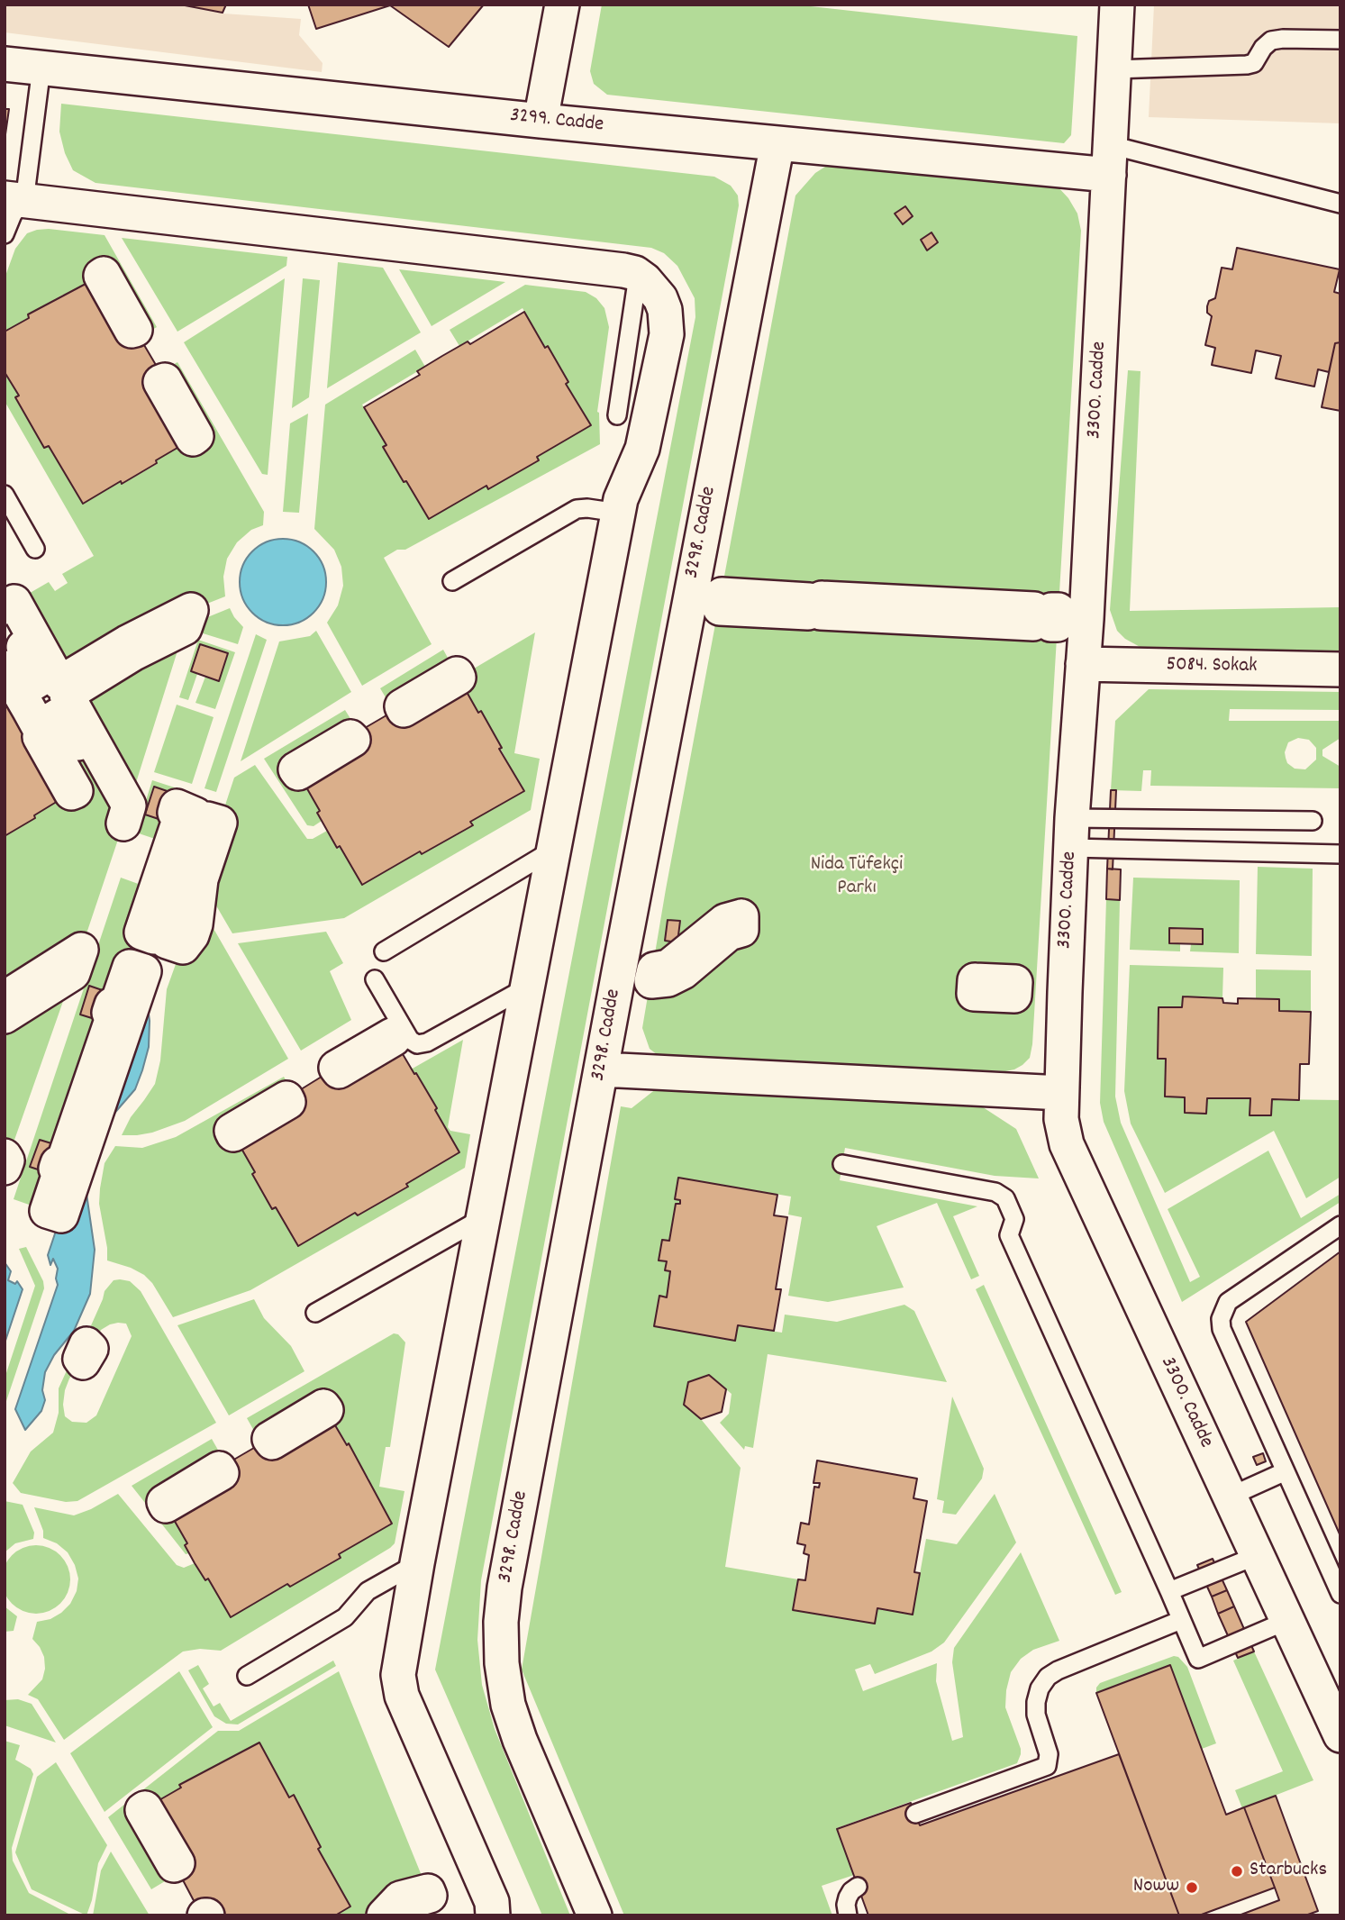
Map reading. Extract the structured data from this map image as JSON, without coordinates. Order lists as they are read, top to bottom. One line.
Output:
{"streets":{"street":["3299. Cadde","3300. Cadde","3298. Cadde","5084. Sokak"]},"crossings":[["3299. Cadde","3300. Cadde"],["3299. Cadde","3298. Cadde"],["3300. Cadde","5084. Sokak"]],"parks":["Nida Tüfekçi Parkı"],"places":["Starbucks","Noww"]}
